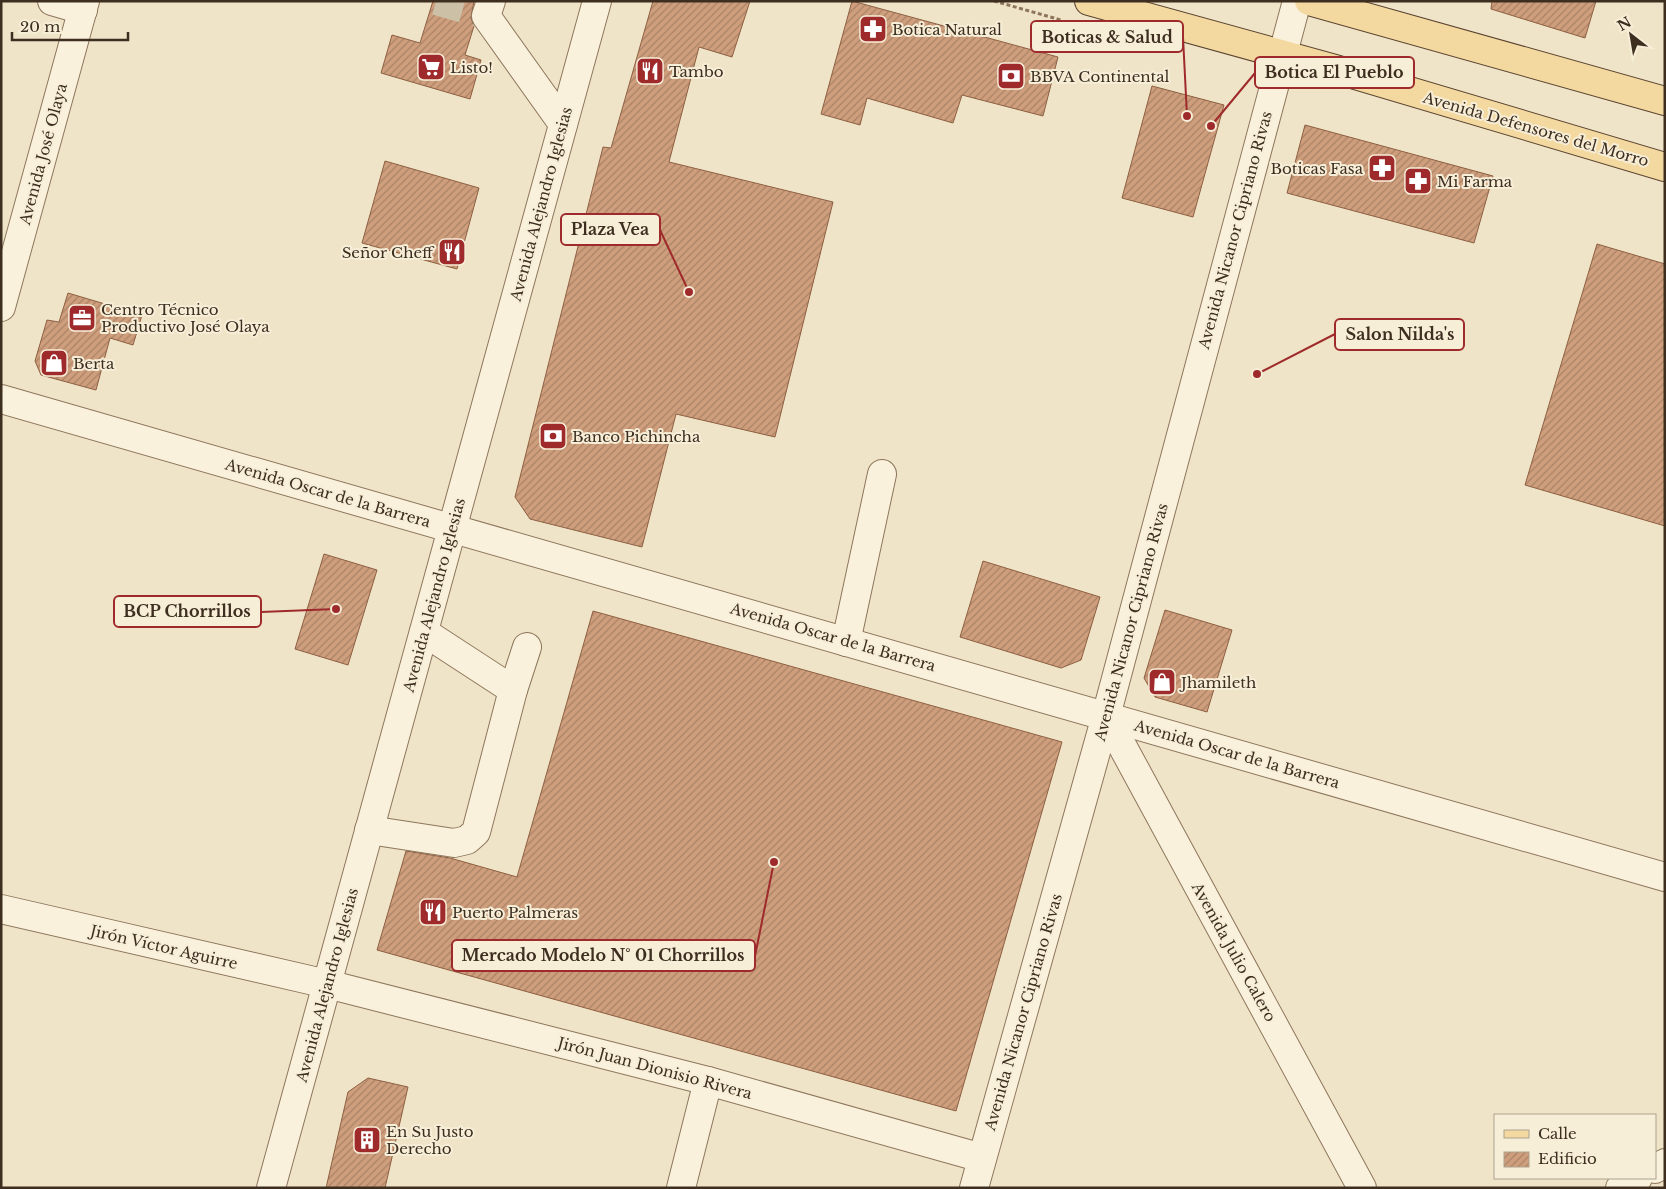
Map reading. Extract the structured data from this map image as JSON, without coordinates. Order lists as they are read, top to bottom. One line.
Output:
{"streets":{"main road":["Avenida Defensores del Morro"],"street":["Avenida José Olaya","Avenida Alejandro Iglesias","Avenida Nicanor Cipriano Rivas","Avenida Oscar de la Barrera","Jirón Víctor Aguirre","Avenida Julio Calero","Jirón Juan Dionisio Rivera"]},"crossings":[["Avenida Defensores del Morro","Avenida Nicanor Cipriano Rivas"],["Avenida Alejandro Iglesias","Avenida Oscar de la Barrera"],["Avenida Alejandro Iglesias","Jirón Víctor Aguirre"],["Avenida Alejandro Iglesias","Jirón Juan Dionisio Rivera"],["Avenida Nicanor Cipriano Rivas","Avenida Oscar de la Barrera"],["Avenida Nicanor Cipriano Rivas","Avenida Julio Calero"],["Avenida Nicanor Cipriano Rivas","Jirón Juan Dionisio Rivera"],["Avenida Oscar de la Barrera","Avenida Julio Calero"],["Jirón Víctor Aguirre","Jirón Juan Dionisio Rivera"]],"places":{"pharmacy":["Botica Natural","Boticas Fasa","Mi Farma"],"supermarket":["Listo!"],"restaurant":["Tambo","Señor Cheff","Puerto Palmeras"],"bank":["BBVA Continental","Banco Pichincha"],"other":["Boticas & Salud","Botica El Pueblo","Plaza Vea","Salon Nilda's","BCP Chorrillos","Mercado Modelo N° 01 Chorrillos"],"office":["Centro Técnico Productivo José Olaya"],"shop":["Berta","Jhamileth"],"building":["En Su Justo Derecho"]},"legend":["Calle","Edificio"],"scale_bar":"20 m","north":"top left"}
